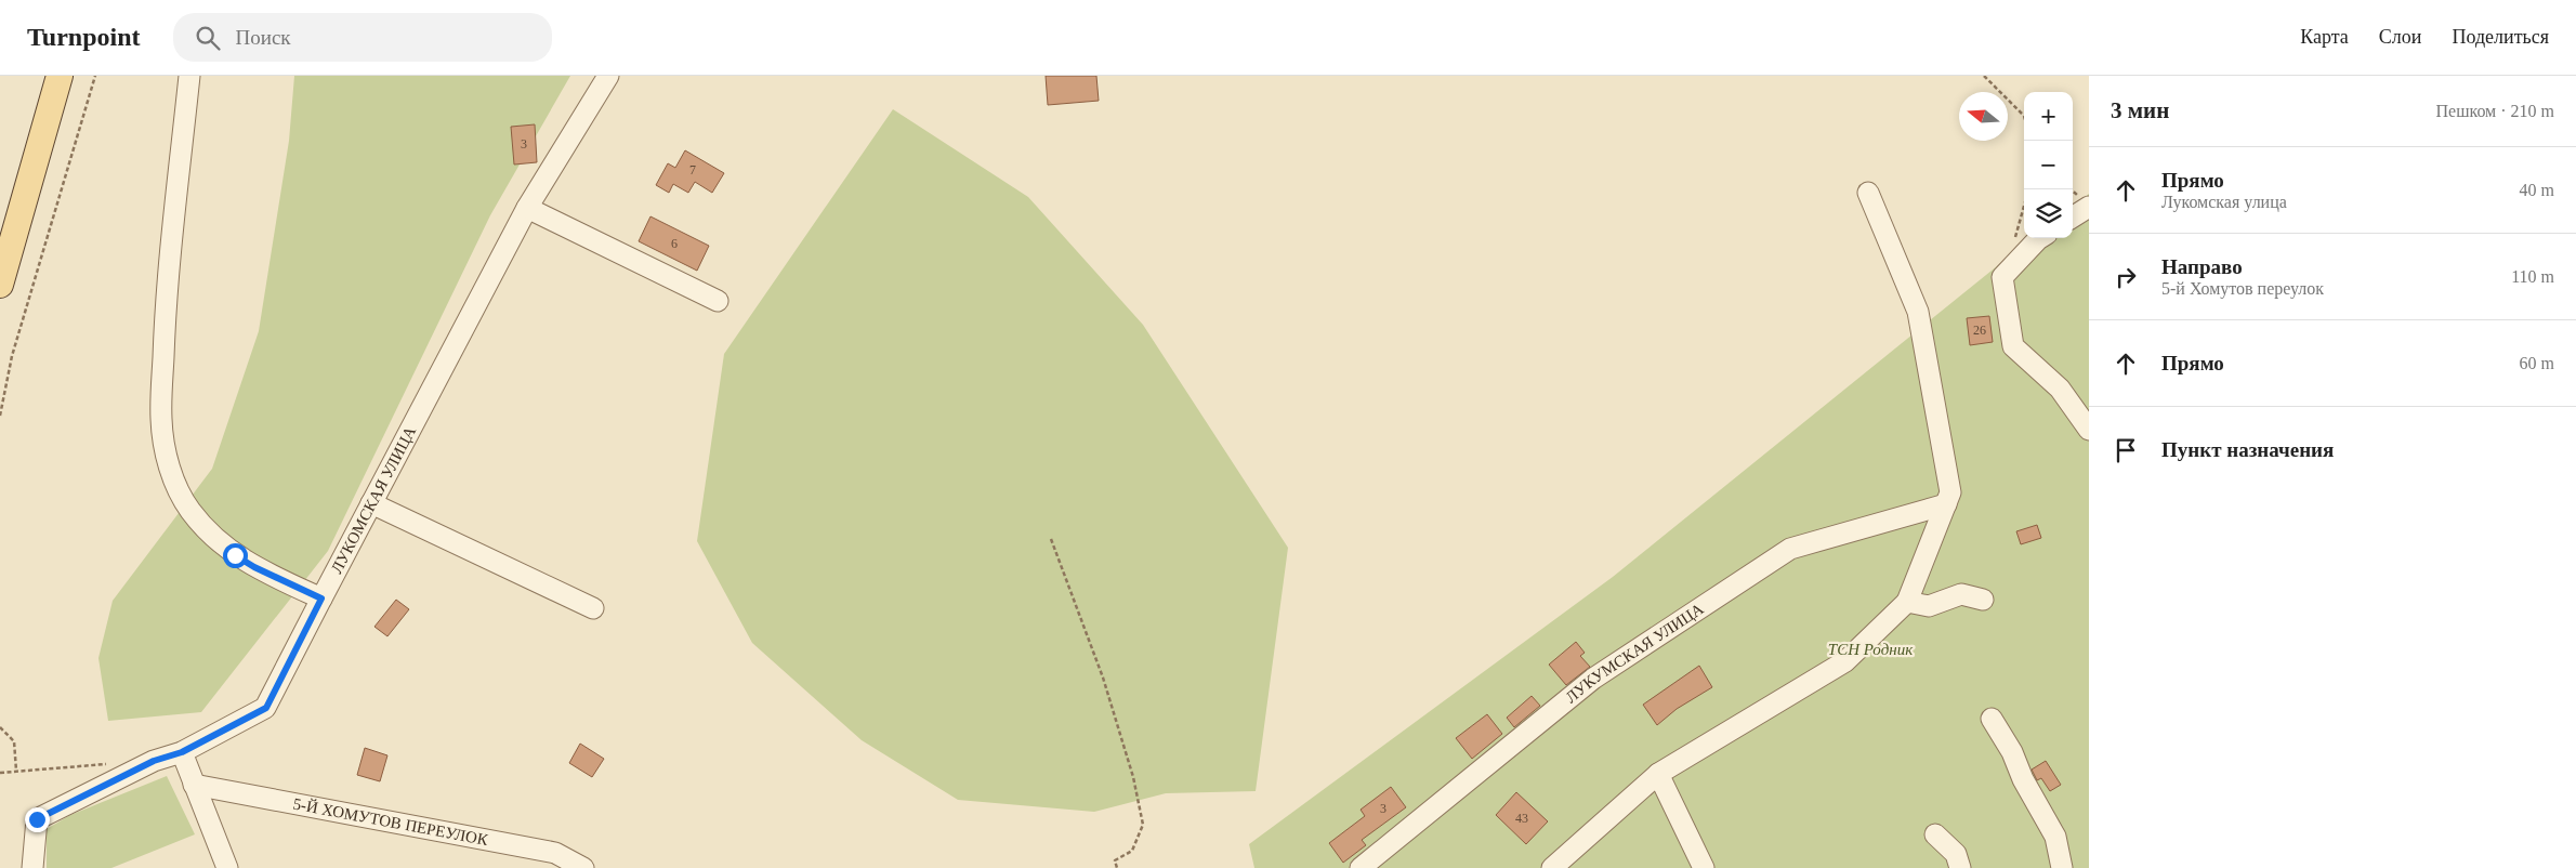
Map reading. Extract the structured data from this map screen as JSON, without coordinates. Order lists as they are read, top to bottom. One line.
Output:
{"streets":{"street":["ЛУКОМСКАЯ УЛИЦА","ЛУКУМСКАЯ УЛИЦА","5-Й ХОМУТОВ ПЕРЕУЛОК"]},"parks":["ТСН Родник"],"house_numbers":["3","7","6","26","3","43"],"north":"left","page":{"header":"Turnpoint","search":"Поиск","nav":["Карта","Слои","Поделиться"],"heading":["3 мин","Пешком · 210 m"],"map_buttons":["+","−"],"list":[["Прямо","Лукомская улица","40 m"],["Направо","5-й Хомутов переулок","110 m"],["Прямо","60 m"],"Пункт назначения"]}}
